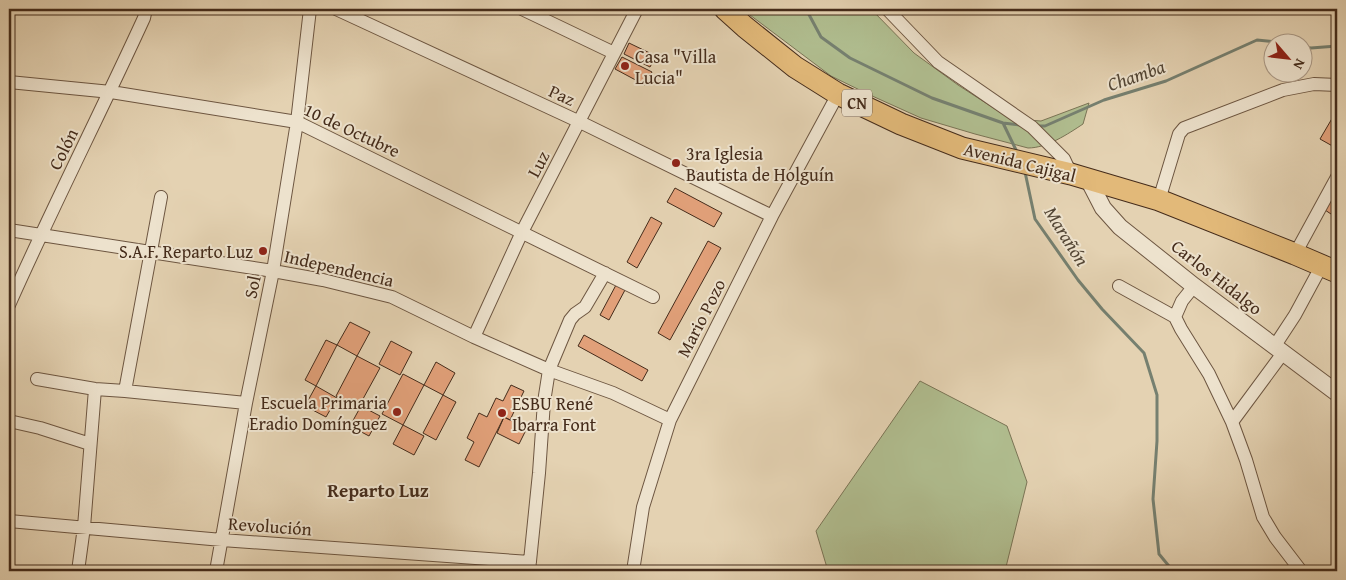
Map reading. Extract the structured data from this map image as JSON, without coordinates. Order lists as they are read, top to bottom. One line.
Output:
{"streets":{"main road":["CN","Avenida Cajigal"],"street":["Paz","10 de Octubre","Colón","Luz","Independencia","Carlos Hidalgo","Sol","Mario Pozo","Revolución"]},"crossings":[["Paz","Luz"],["Paz","Mario Pozo"],["10 de Octubre","Colón"],["10 de Octubre","Luz"],["10 de Octubre","Sol"],["Colón","Independencia"],["Avenida Cajigal","Carlos Hidalgo"],["Avenida Cajigal","Mario Pozo"],["Luz","Independencia"],["Independencia","Sol"],["Independencia","Mario Pozo"],["Sol","Revolución"]],"districts":["Reparto Luz"],"water":["Chamba","Marañón"],"places":["Casa \"Villa Lucia\"","3ra Iglesia Bautista de Holguín","S.A.F. Reparto Luz","Escuela Primaria Eradio Domínguez","ESBU René Ibarra Font"],"north":"bottom right"}
